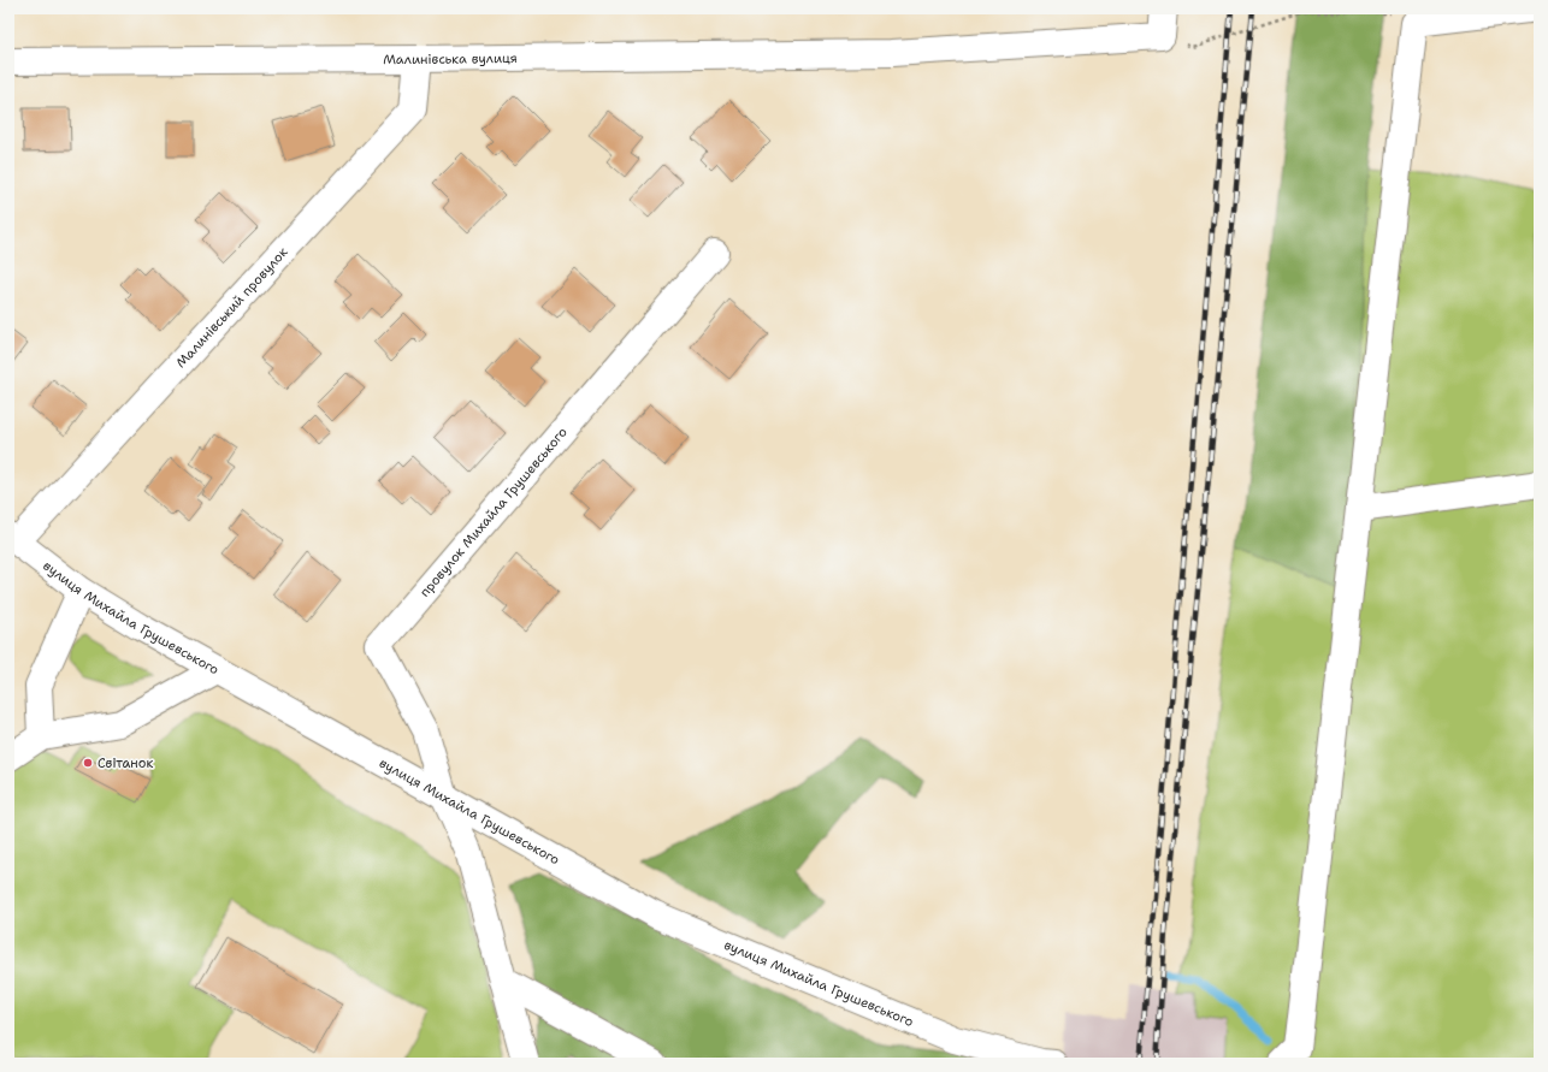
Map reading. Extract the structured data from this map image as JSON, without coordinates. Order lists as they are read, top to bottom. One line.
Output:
{"streets":{"street":["Малинівська вулиця","Малинівський провулок","провулок Михайла Грушевського","вулиця Михайла Грушевського"]},"crossings":[["Малинівська вулиця","Малинівський провулок"],["Малинівський провулок","вулиця Михайла Грушевського"],["провулок Михайла Грушевського","вулиця Михайла Грушевського"]],"places":["Світанок"]}
